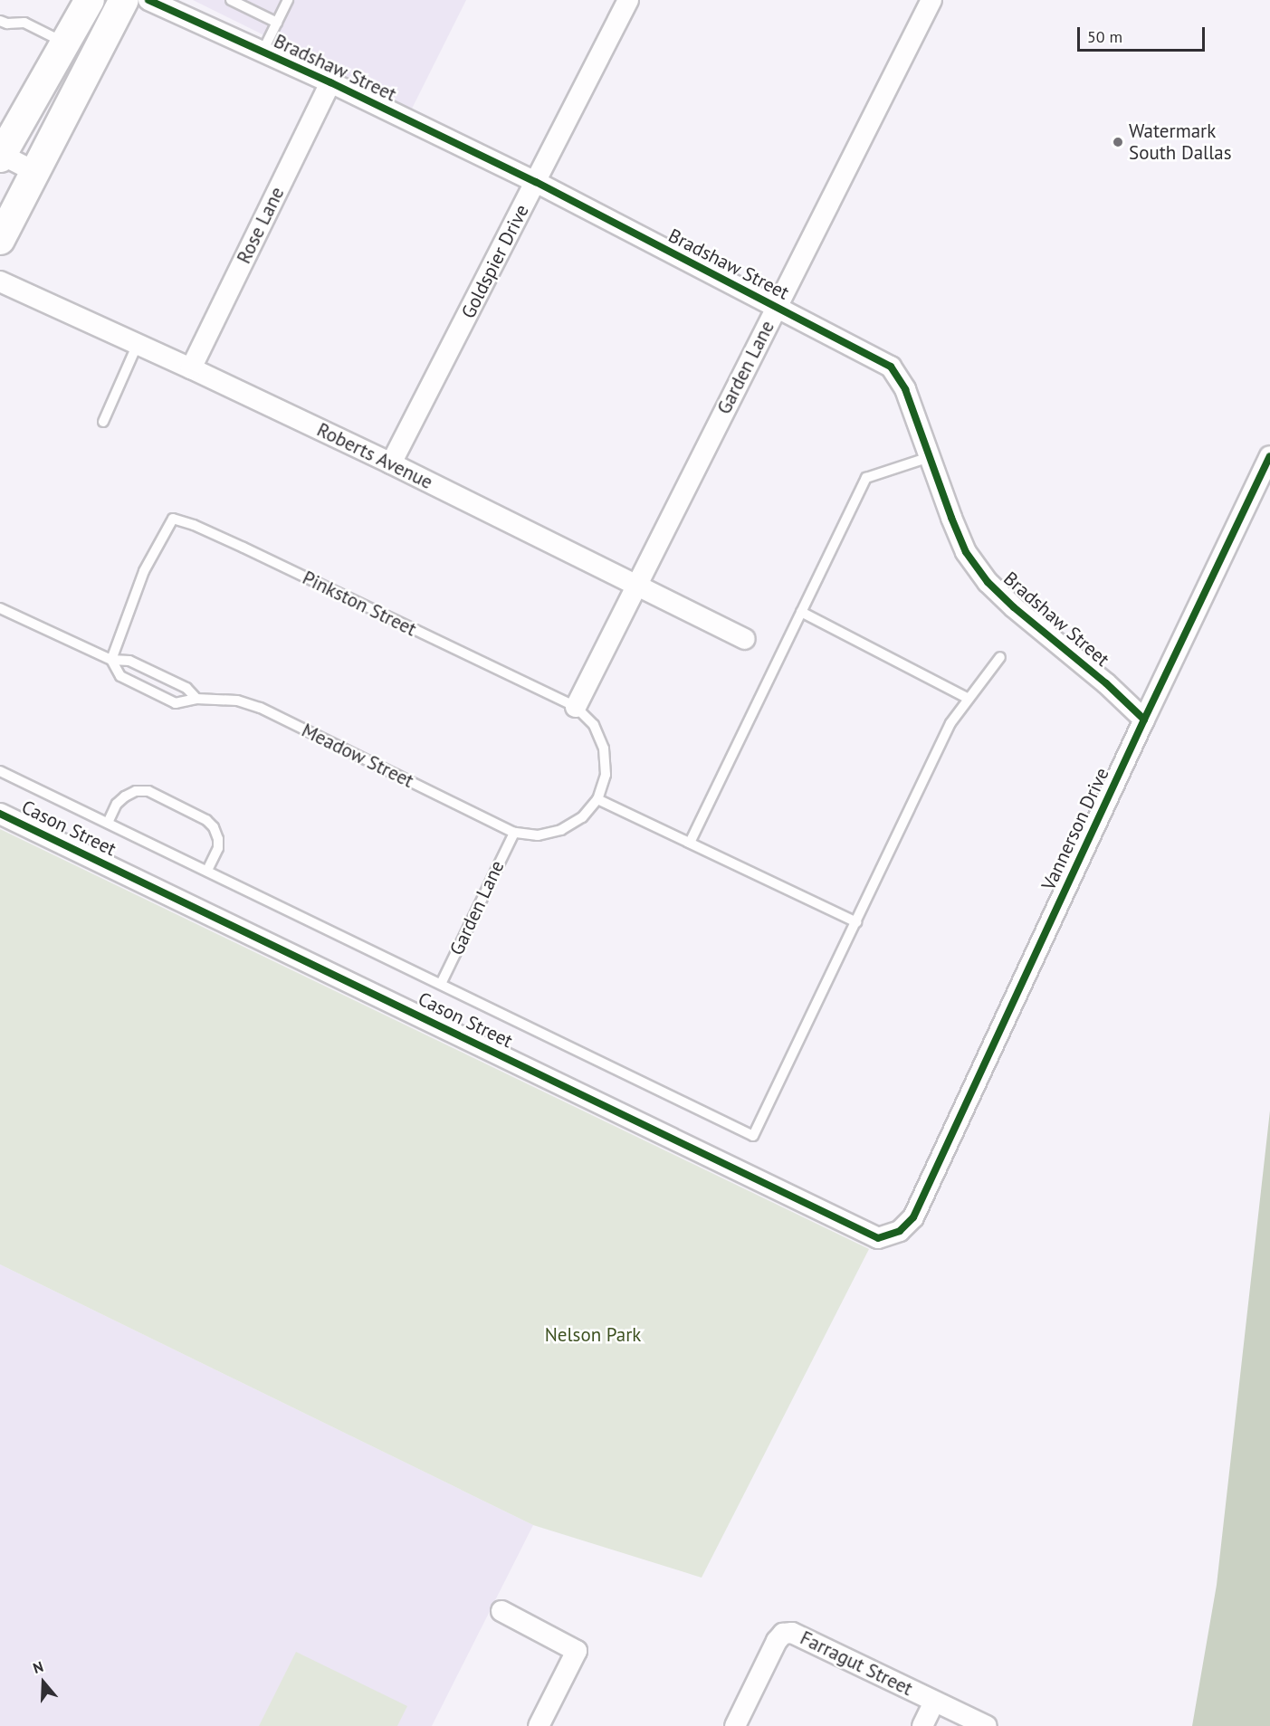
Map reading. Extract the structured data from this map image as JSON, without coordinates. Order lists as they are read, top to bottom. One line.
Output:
{"streets":{"street":["Bradshaw Street","Rose Lane","Goldspier Drive","Garden Lane","Roberts Avenue","Cason Street","Vannerson Drive","Farragut Street"],"lane":["Pinkston Street","Meadow Street"]},"crossings":[["Bradshaw Street","Rose Lane"],["Bradshaw Street","Goldspier Drive"],["Bradshaw Street","Garden Lane"],["Bradshaw Street","Vannerson Drive"],["Rose Lane","Roberts Avenue"],["Goldspier Drive","Roberts Avenue"],["Garden Lane","Roberts Avenue"],["Garden Lane","Pinkston Street"],["Garden Lane","Meadow Street"],["Pinkston Street","Meadow Street"],["Cason Street","Vannerson Drive"]],"parks":["Nelson Park"],"places":["Watermark South Dallas"],"scale_bar":"50 m","north":"top"}
